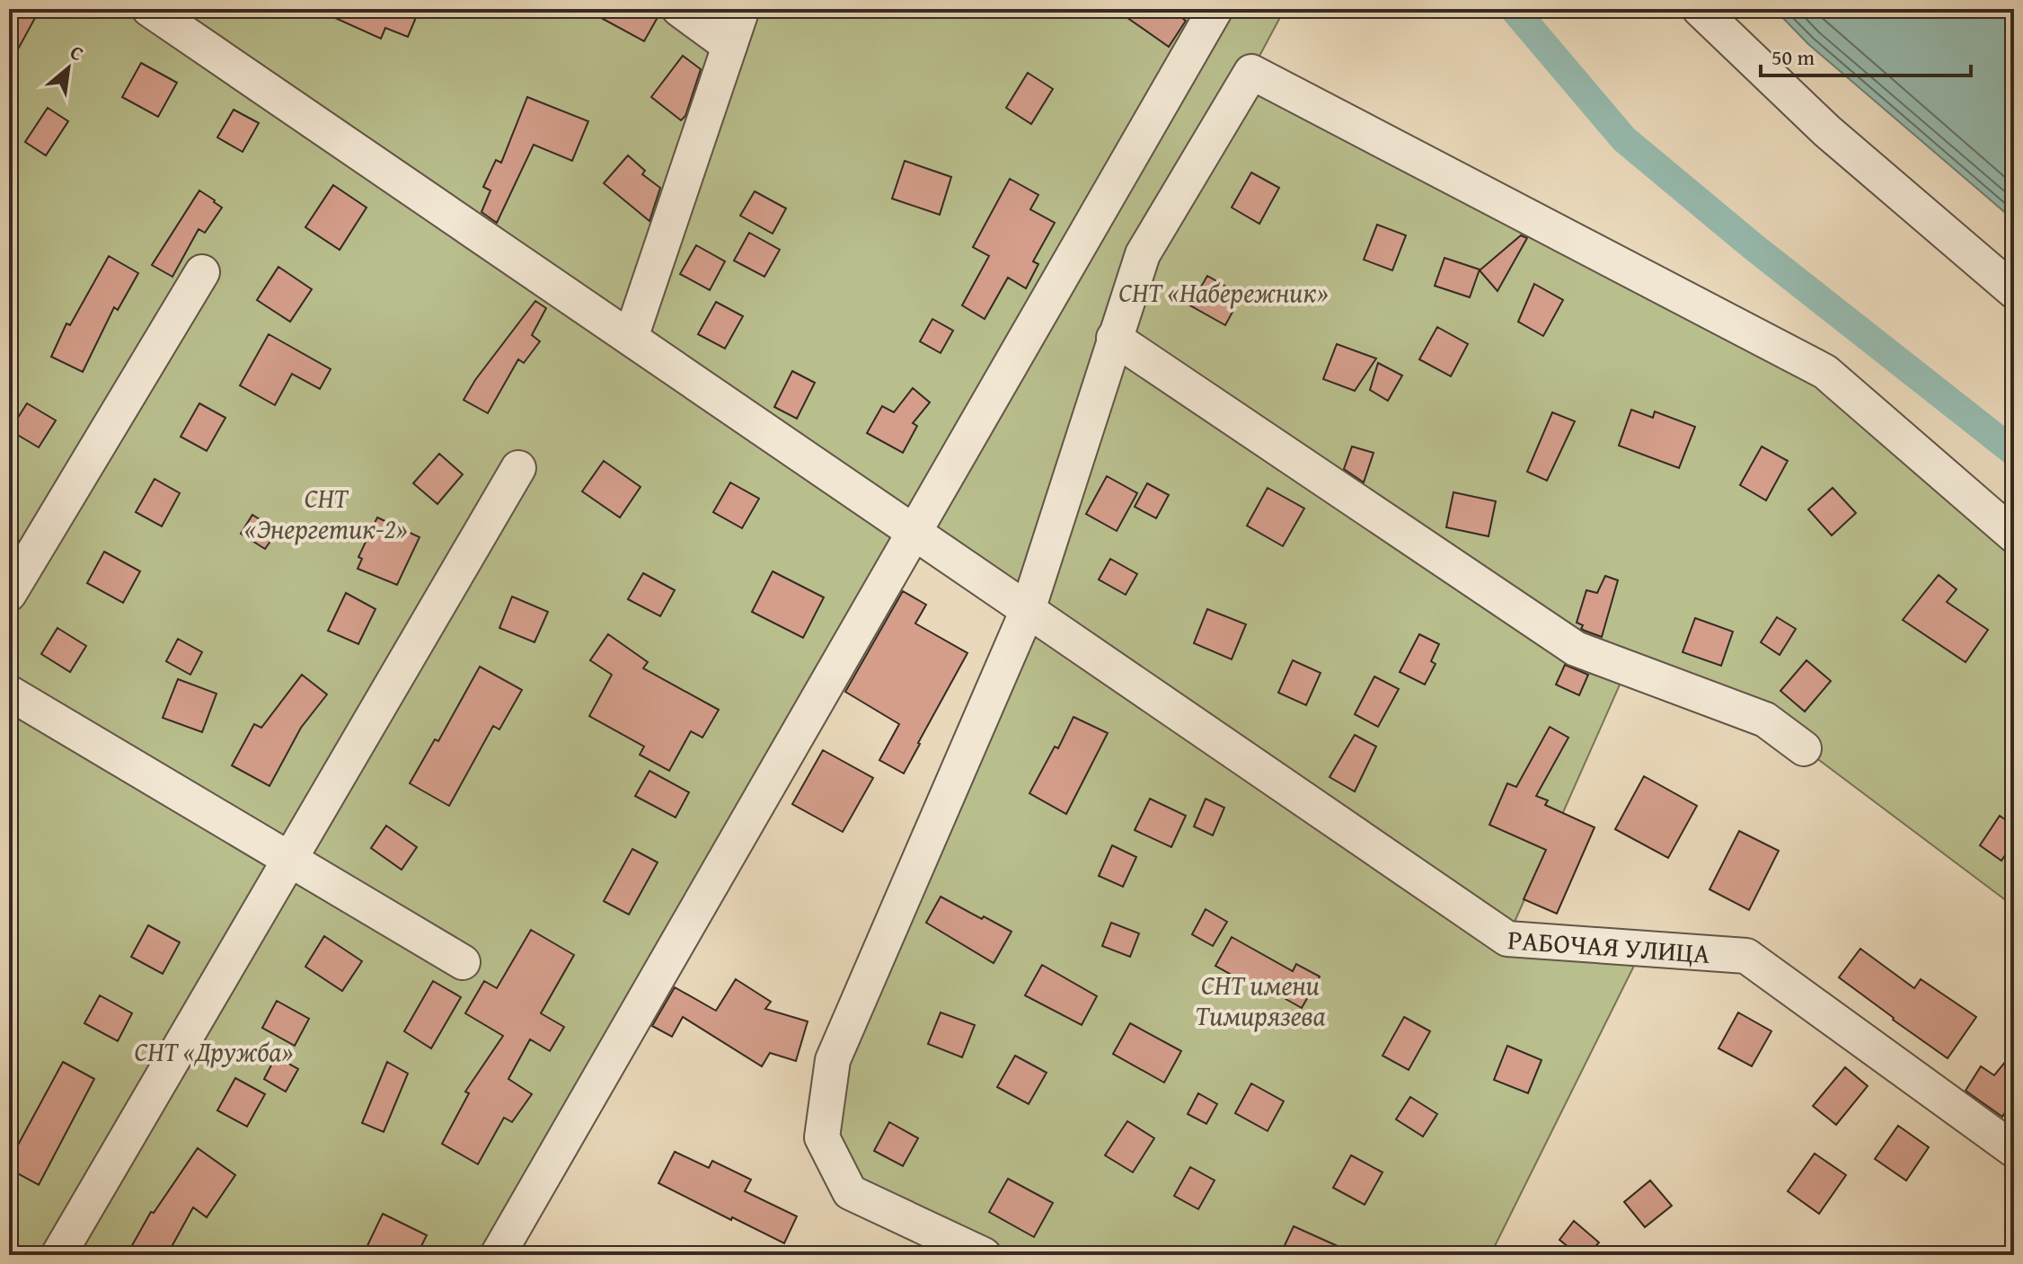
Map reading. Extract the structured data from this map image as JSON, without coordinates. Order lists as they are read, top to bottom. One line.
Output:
{"streets":{"street":["РАБОЧАЯ УЛИЦА"]},"parks":["СНТ «Набережник»","СНТ «Энергетик-2»","СНТ имени Тимирязева","СНТ «Дружба»"],"scale_bar":"50 m","north":"top right"}
